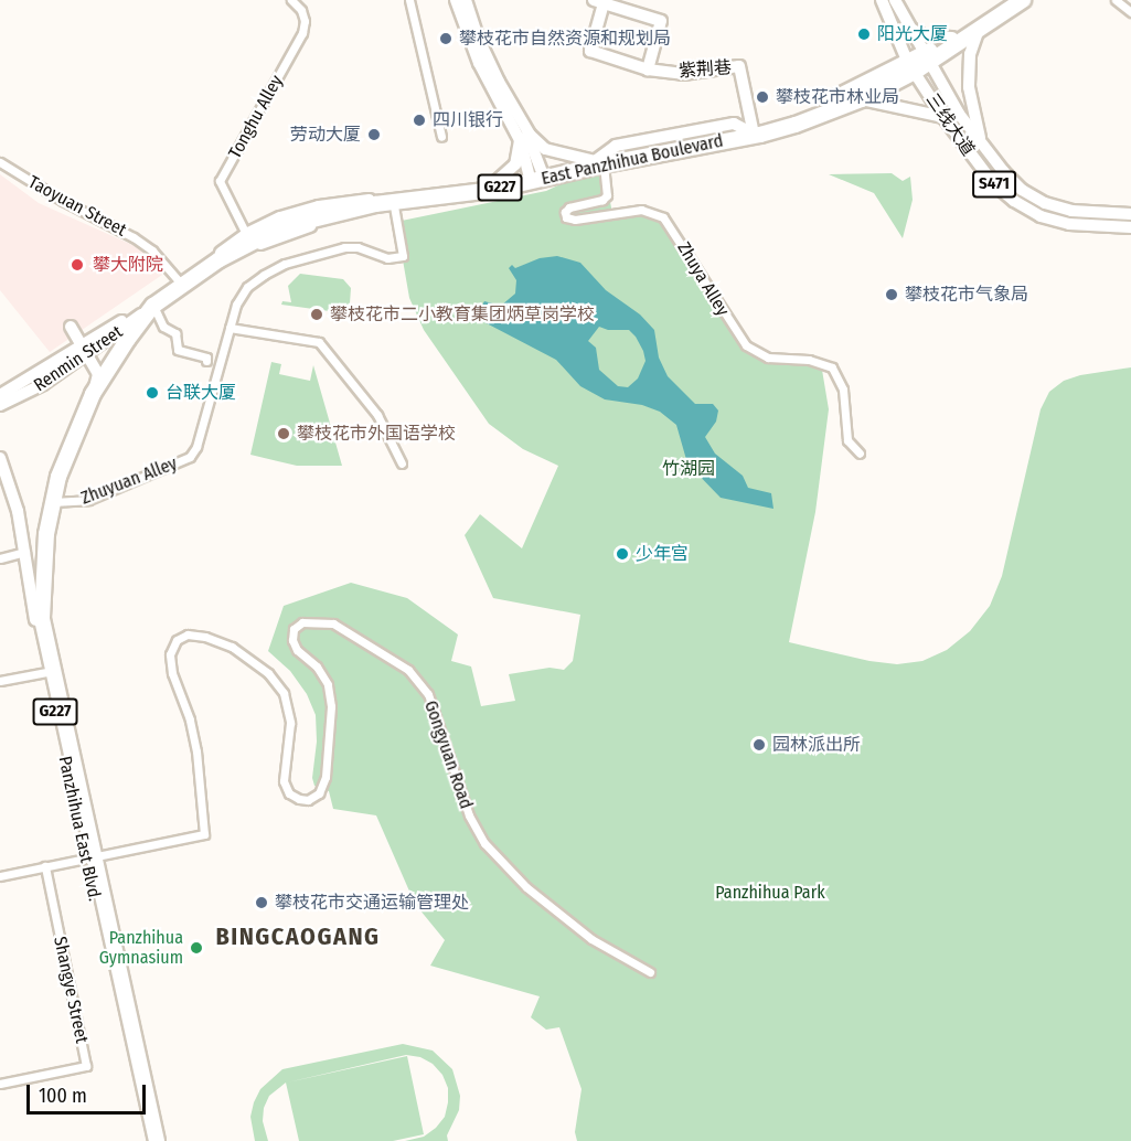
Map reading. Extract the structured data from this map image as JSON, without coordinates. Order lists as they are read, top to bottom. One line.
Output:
{"streets":{"highway":["East Panzhihua Boulevard","G227","Panzhihua East Blvd."],"main road":["紫荆巷","三线大道","S471","Renmin Street"],"street":["Tonghu Alley","Taoyuan Street","Zhuya Alley","Zhuyuan Alley","Gongyuan Road","Shangye Street"]},"crossings":[["紫荆巷","East Panzhihua Boulevard"],["Tonghu Alley","G227"],["三线大道","East Panzhihua Boulevard"],["East Panzhihua Boulevard","G227"],["East Panzhihua Boulevard","Taoyuan Street"],["East Panzhihua Boulevard","Zhuya Alley"],["East Panzhihua Boulevard","Renmin Street"],["East Panzhihua Boulevard","Zhuyuan Alley"],["East Panzhihua Boulevard","Panzhihua East Blvd."],["Renmin Street","Panzhihua East Blvd."],["Zhuyuan Alley","Panzhihua East Blvd."],["Gongyuan Road","Panzhihua East Blvd."]],"districts":["BINGCAOGANG"],"parks":["竹湖园","Panzhihua Park"],"places":["阳光大厦","攀枝花市自然资源和规划局","攀枝花市林业局","四川银行","劳动大厦","攀大附院","攀枝花市气象局","攀枝花市二小教育集团炳草岗学校","台联大厦","攀枝花市外国语学校","少年宫","园林派出所","攀枝花市交通运输管理处","Panzhihua Gymnasium"],"scale_bar":"100 m"}
